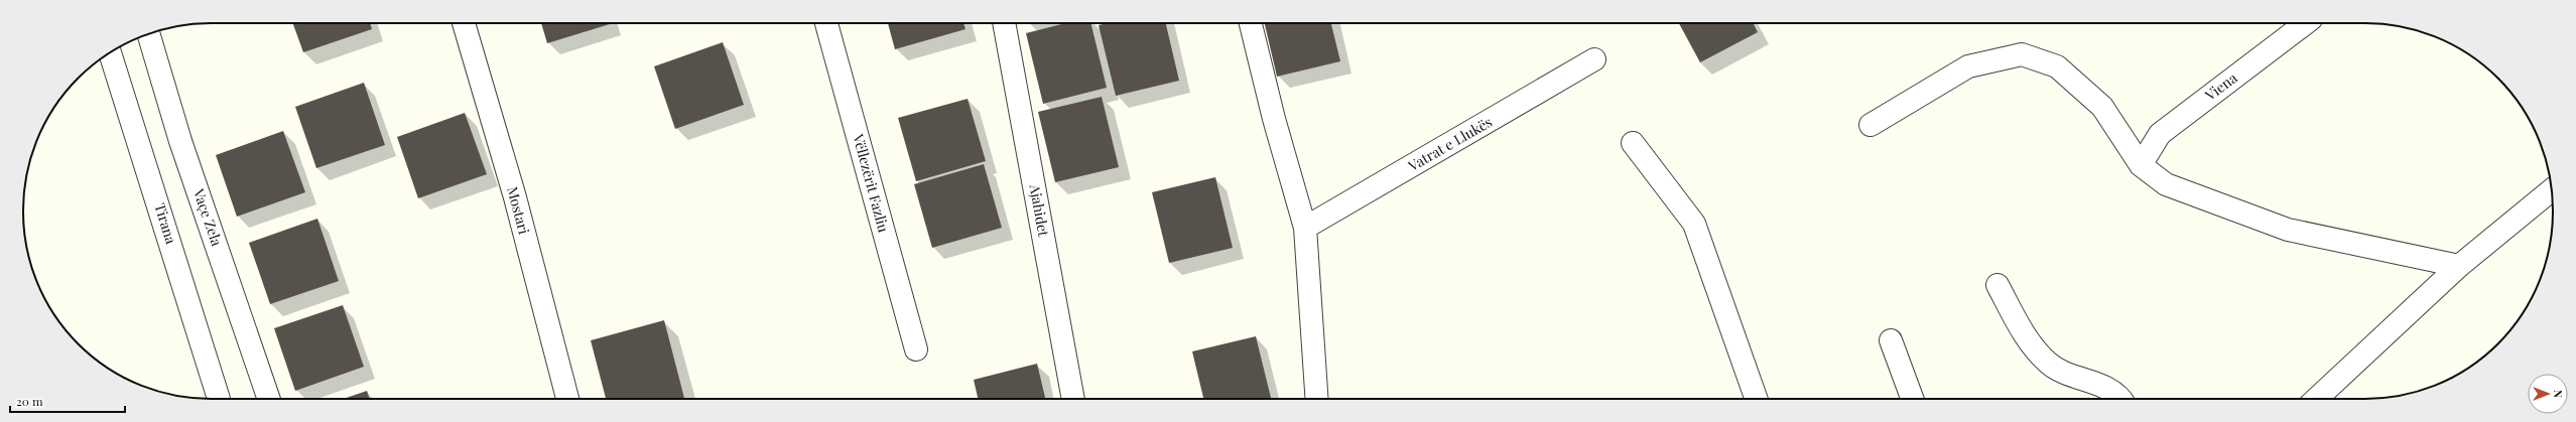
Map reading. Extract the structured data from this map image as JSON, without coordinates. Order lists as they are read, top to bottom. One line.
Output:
{"streets":{"street":["Viena","Vatrat e Llukës","Vëllezërit Fazliu","Mostari","Ajahidet","Vaçe Zela","Tirana"]},"scale_bar":"20 m","north":"right"}
